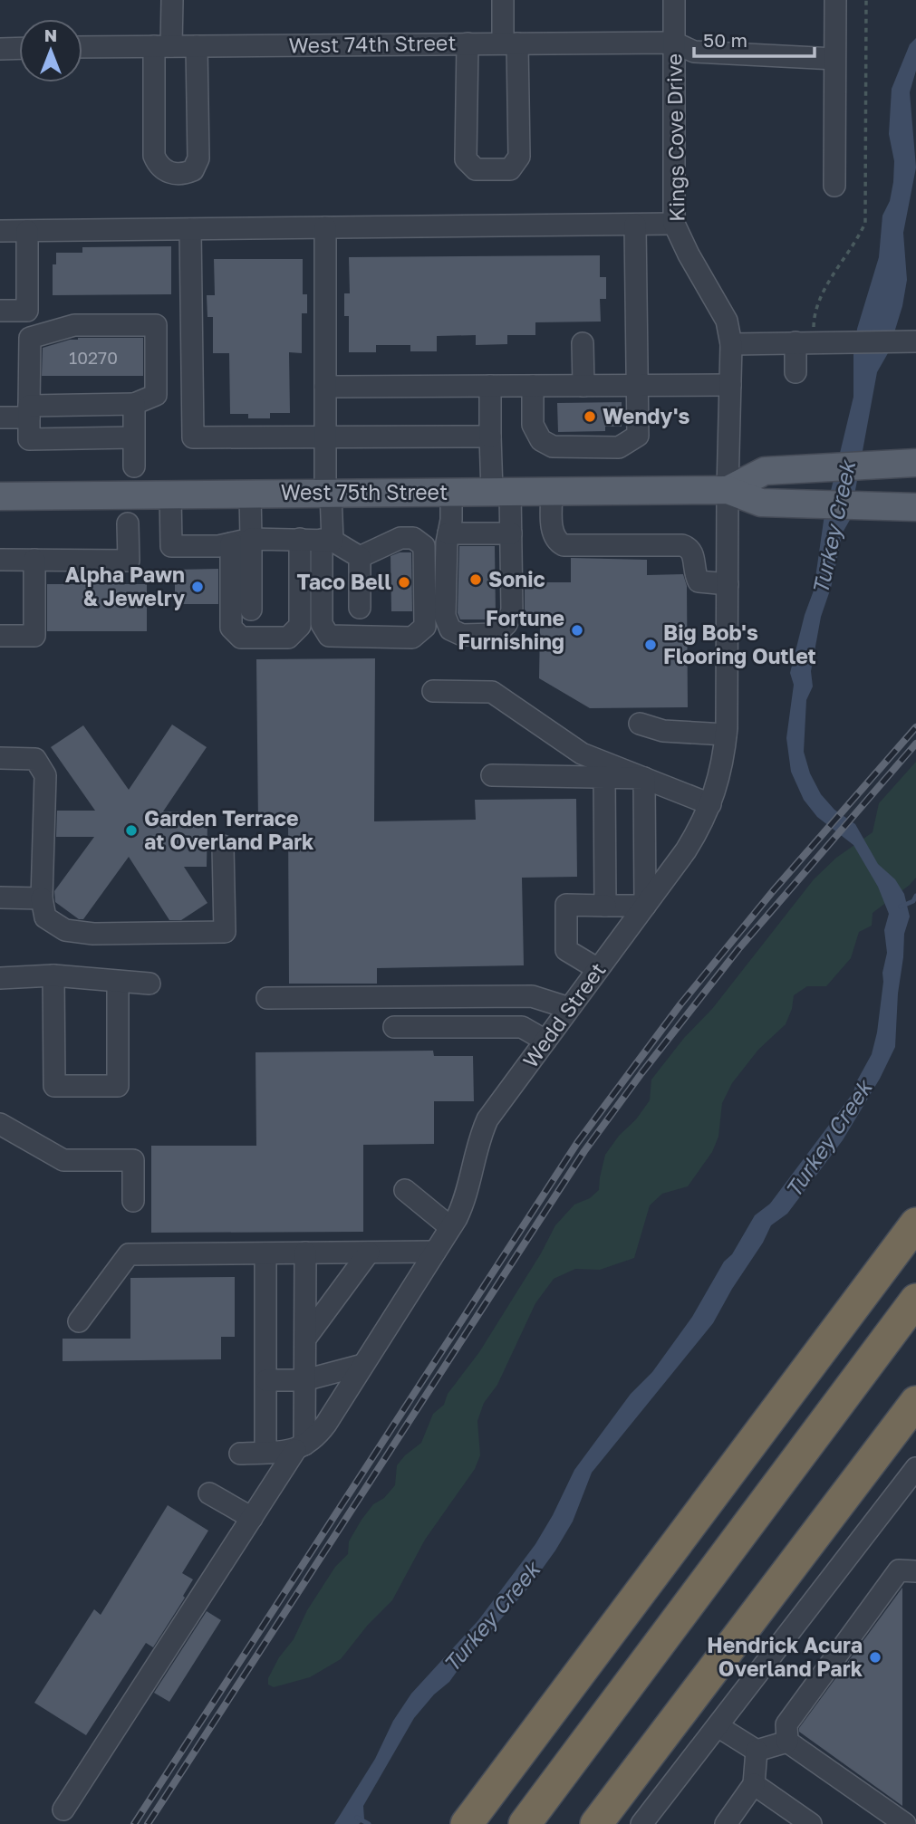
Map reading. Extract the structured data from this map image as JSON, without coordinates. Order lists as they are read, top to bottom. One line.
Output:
{"streets":{"main road":["West 75th Street"],"street":["West 74th Street","Kings Cove Drive","Wedd Street"]},"crossings":[["West 74th Street","Kings Cove Drive"],["Kings Cove Drive","West 75th Street"],["Kings Cove Drive","Wedd Street"],["West 75th Street","Wedd Street"]],"water":["Turkey Creek"],"places":["Wendy's","Sonic","Taco Bell","Alpha Pawn & Jewelry","Fortune Furnishing","Big Bob's Flooring Outlet","Garden Terrace at Overland Park","Hendrick Acura Overland Park"],"house_numbers":["10270"],"scale_bar":"50 m","north":"top"}
